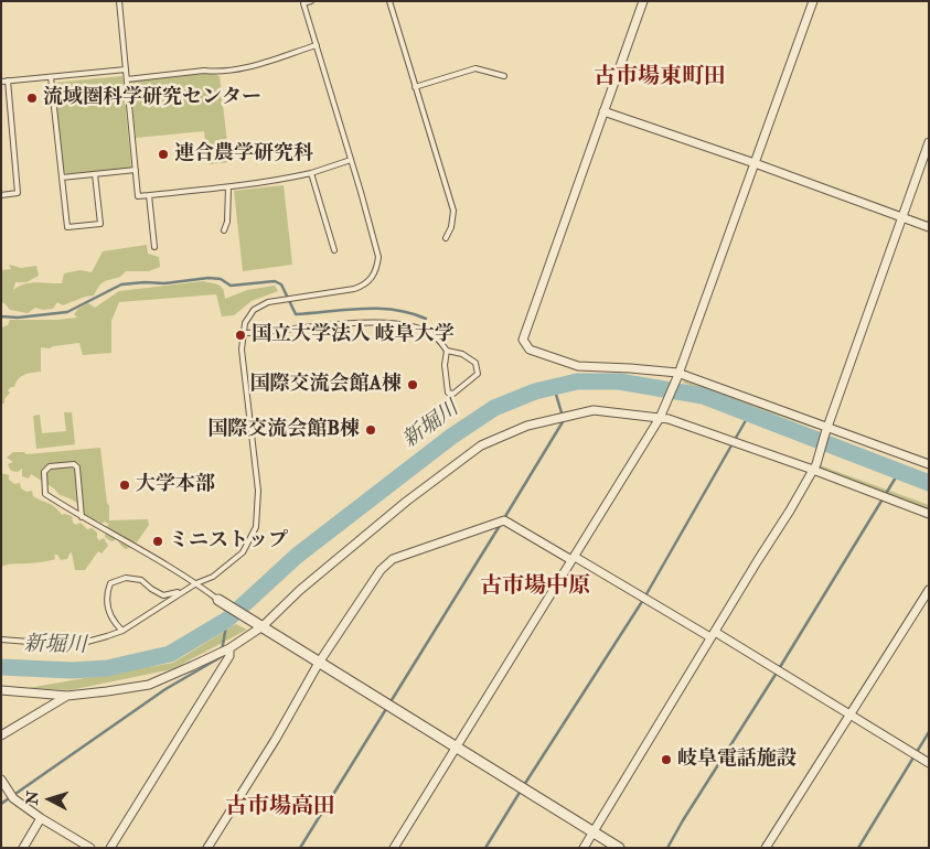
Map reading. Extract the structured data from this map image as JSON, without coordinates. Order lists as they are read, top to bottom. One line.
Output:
{"districts":["古市場東町田","古市場中原","古市場高田"],"water":["新堀川"],"places":["流域圏科学研究センター","連合農学研究科","国立大学法人 岐阜大学","国際交流会館A棟","国際交流会館B棟","大学本部","ミニストップ","岐阜電話施設"],"north":"left"}
